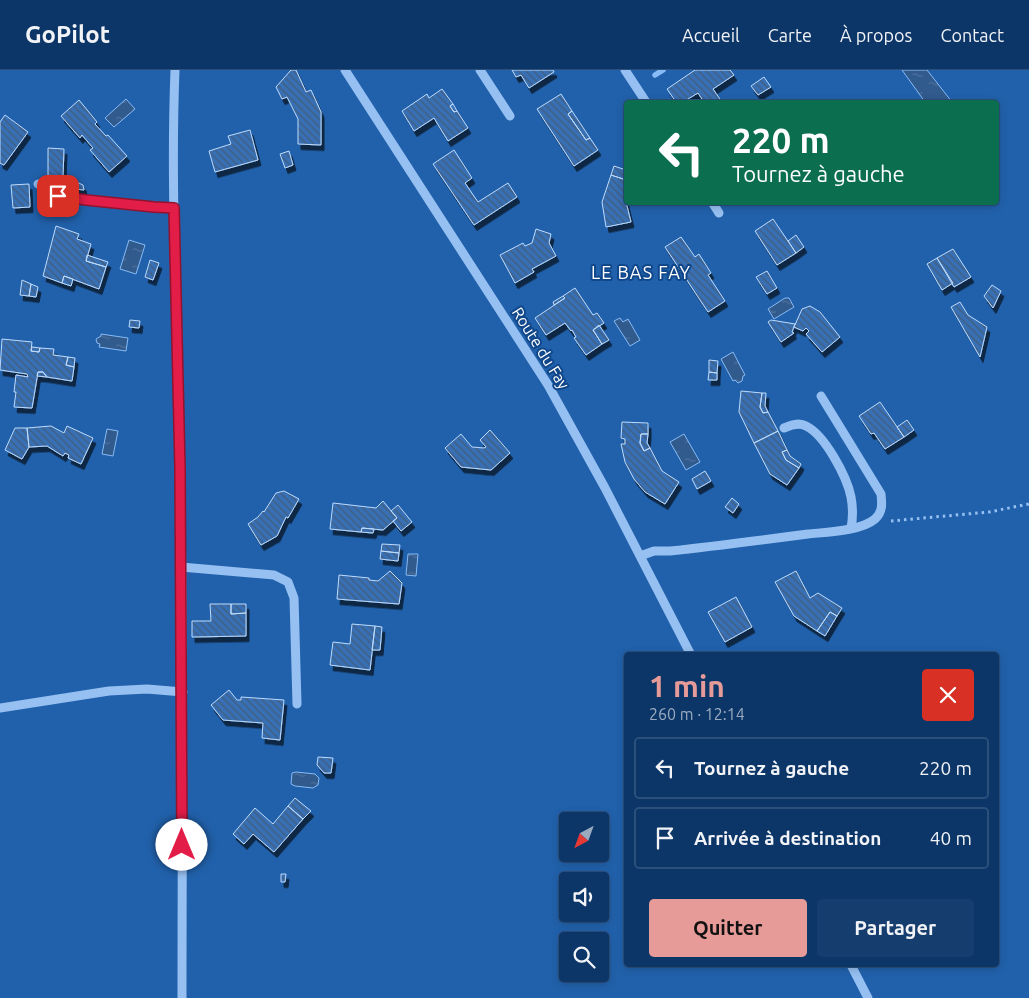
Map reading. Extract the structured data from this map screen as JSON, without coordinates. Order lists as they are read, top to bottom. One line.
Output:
{"streets":{"street":["Route du Fay"]},"districts":["LE BAS FAY"],"north":"bottom left","page":{"header":"GoPilot","nav":["Accueil","Carte","À propos","Contact"],"turn":["220 m","Tournez à gauche"],"heading":["1 min","260 m · 12:14"],"list":[{"name":"Tournez à gauche","value":"220 m"},{"name":"Arrivée à destination","value":"40 m"}],"buttons":["Quitter","Partager"]}}
